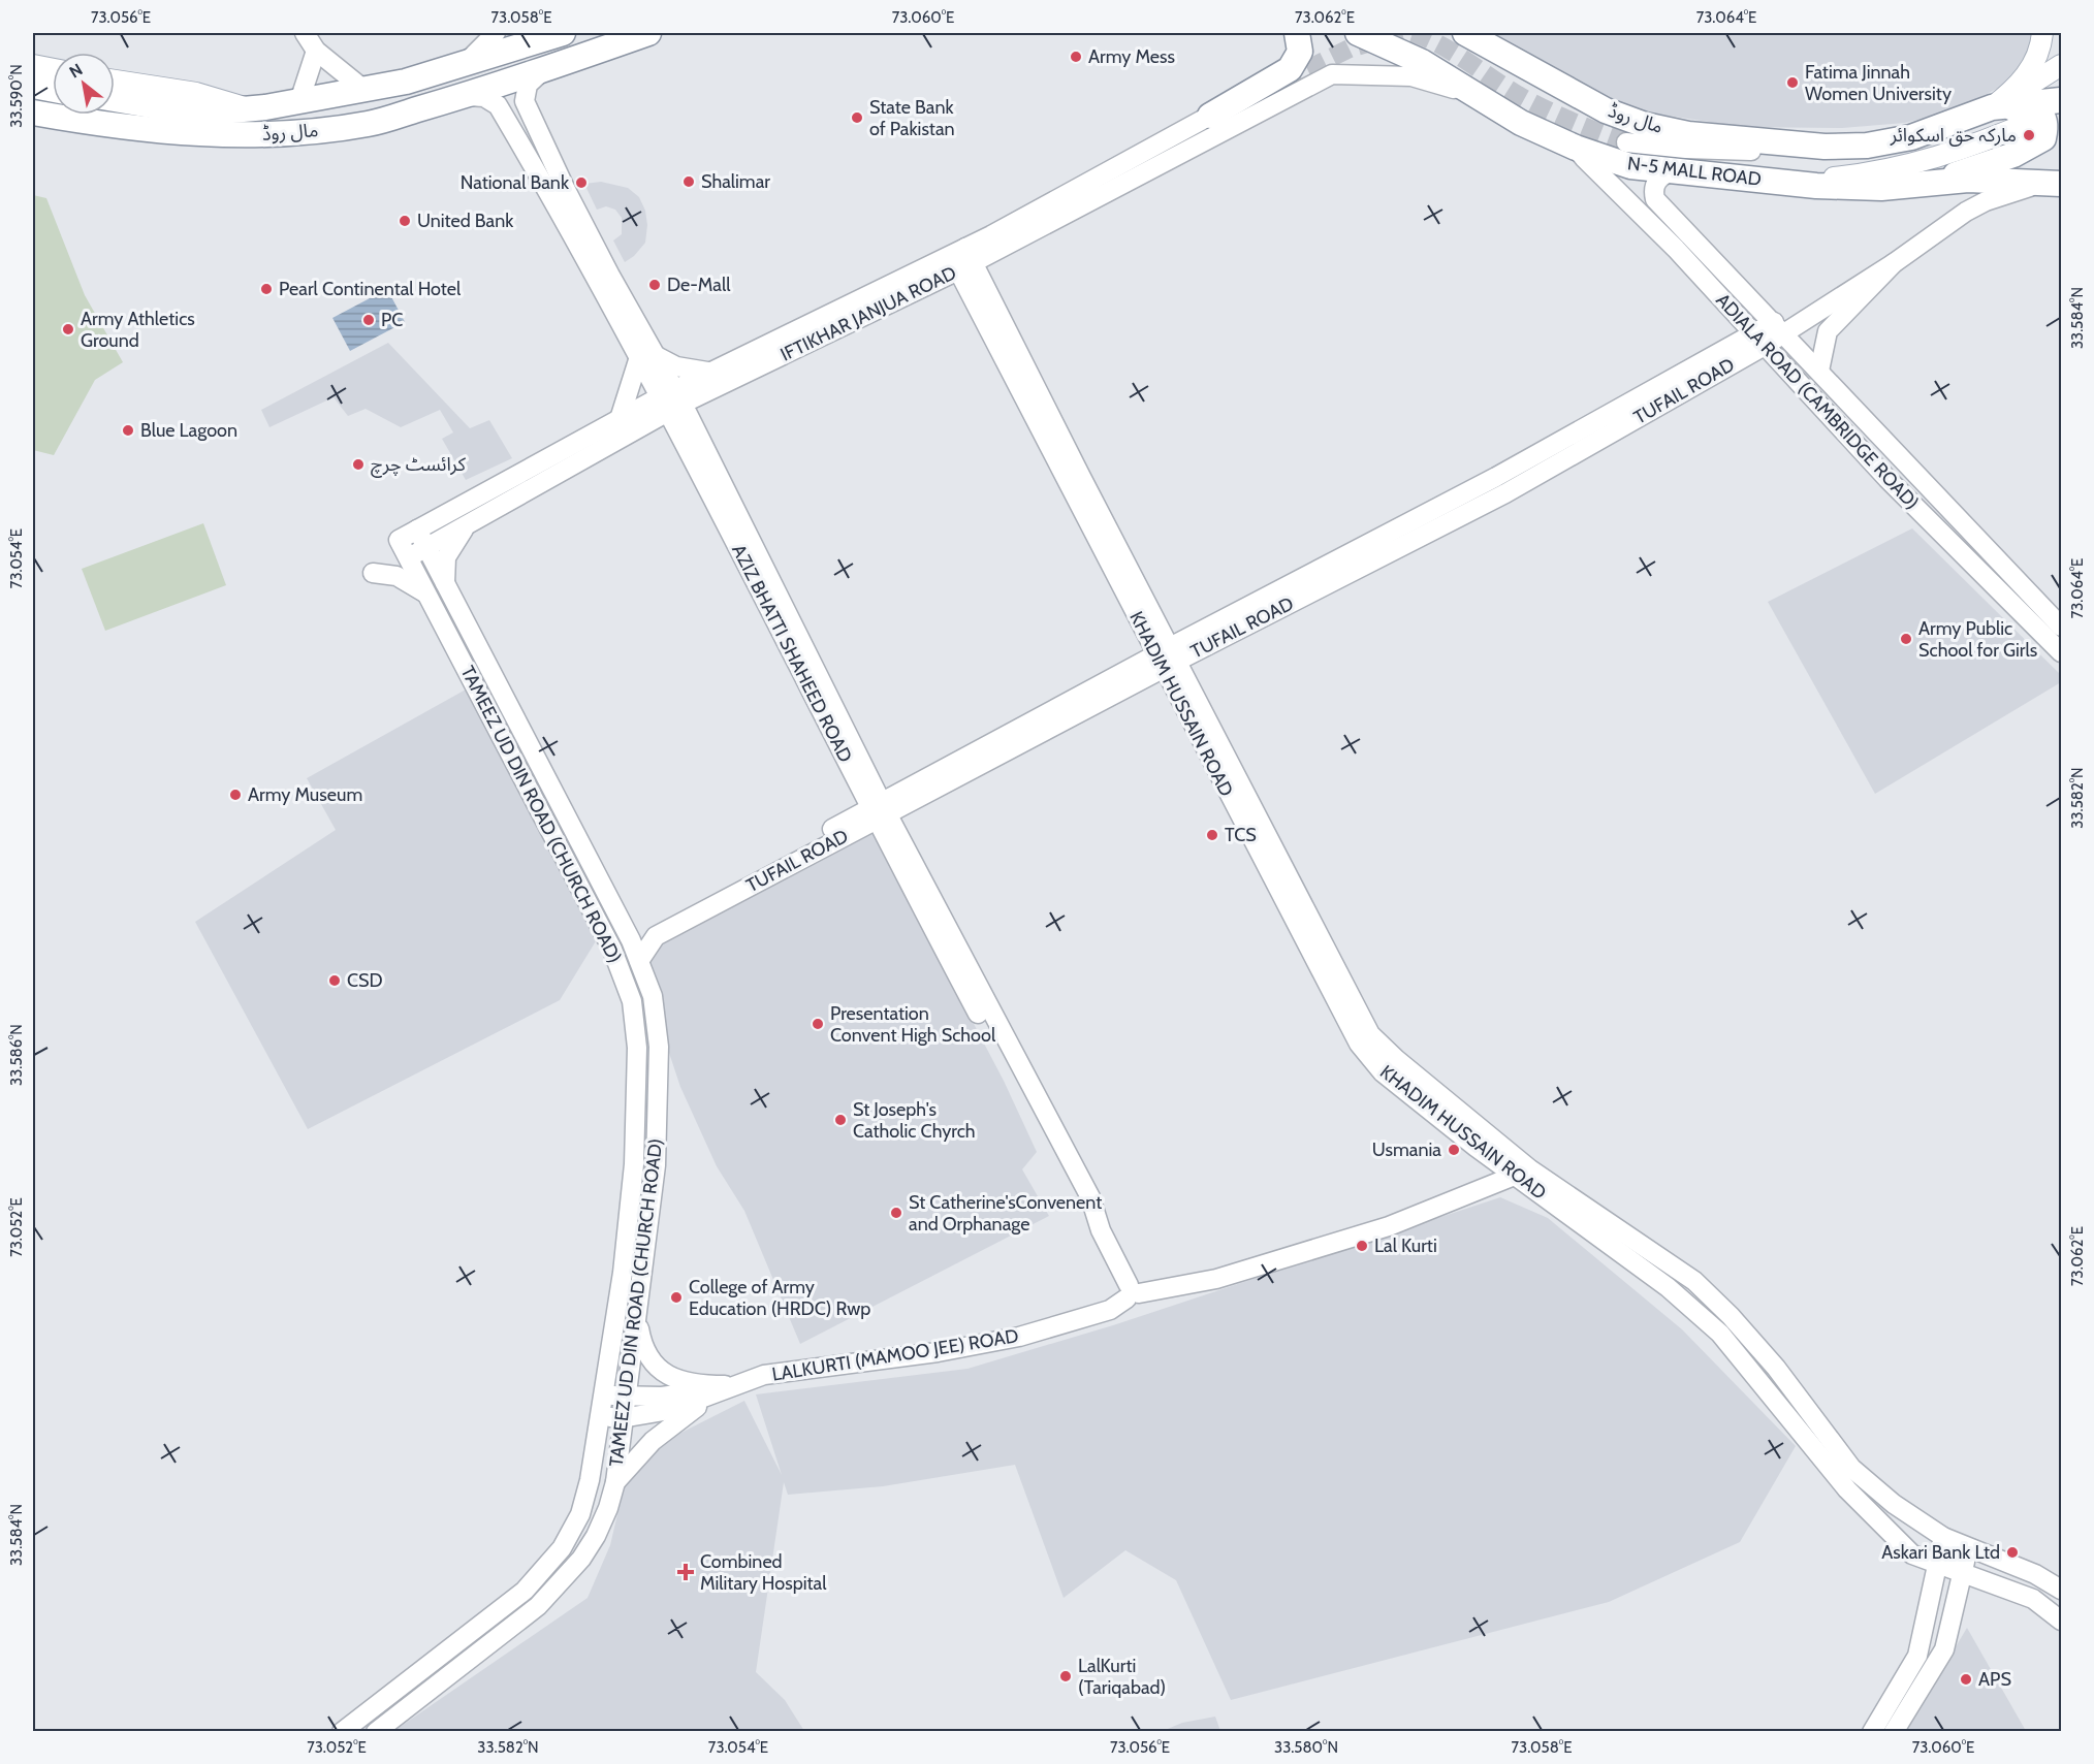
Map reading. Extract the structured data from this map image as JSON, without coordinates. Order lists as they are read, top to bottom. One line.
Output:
{"streets":{"highway":["مال روڈ","N-5 MALL ROAD"],"main road":["IFTIKHAR JANJUA ROAD","TUFAIL ROAD","ADIALA ROAD (CAMBRIDGE ROAD)","AZIZ BHATTI SHAHEED ROAD","KHADIM HUSSAIN ROAD","TAMEEZ UD DIN ROAD (CHURCH ROAD)","LALKURTI (MAMOO JEE) ROAD"]},"crossings":[["مال روڈ","AZIZ BHATTI SHAHEED ROAD"],["N-5 MALL ROAD","IFTIKHAR JANJUA ROAD"],["N-5 MALL ROAD","ADIALA ROAD (CAMBRIDGE ROAD)"],["IFTIKHAR JANJUA ROAD","AZIZ BHATTI SHAHEED ROAD"],["IFTIKHAR JANJUA ROAD","KHADIM HUSSAIN ROAD"],["IFTIKHAR JANJUA ROAD","TAMEEZ UD DIN ROAD (CHURCH ROAD)"],["TUFAIL ROAD","ADIALA ROAD (CAMBRIDGE ROAD)"],["TUFAIL ROAD","AZIZ BHATTI SHAHEED ROAD"],["TUFAIL ROAD","KHADIM HUSSAIN ROAD"],["TUFAIL ROAD","TAMEEZ UD DIN ROAD (CHURCH ROAD)"],["AZIZ BHATTI SHAHEED ROAD","LALKURTI (MAMOO JEE) ROAD"],["KHADIM HUSSAIN ROAD","LALKURTI (MAMOO JEE) ROAD"],["TAMEEZ UD DIN ROAD (CHURCH ROAD)","LALKURTI (MAMOO JEE) ROAD"]],"places":{"other":["Army Mess","Fatima Jinnah Women University","State Bank of Pakistan","مارکہ حق اسکوائر","Shalimar","National Bank","United Bank","De-Mall","Pearl Continental Hotel","PC","Army Athletics Ground","Blue Lagoon","کرائسٹ چرچ","Army Public School for Girls","Army Museum","TCS","CSD","Presentation Convent High School","St Joseph's Catholic Chyrch","Usmania","St Catherine'sConvenent and Orphanage","Lal Kurti","College of Army Education (HRDC) Rwp","Askari Bank Ltd","LalKurti (Tariqabad)","APS"],"health":["Combined Military Hospital"]},"north":"top left","coordinates":["73.056°E","73.058°E","73.060°E","73.062°E","73.064°E","33.590°N","33.584°N","73.054°E","33.582°N","33.586°N","73.052°E","33.580°N"]}
